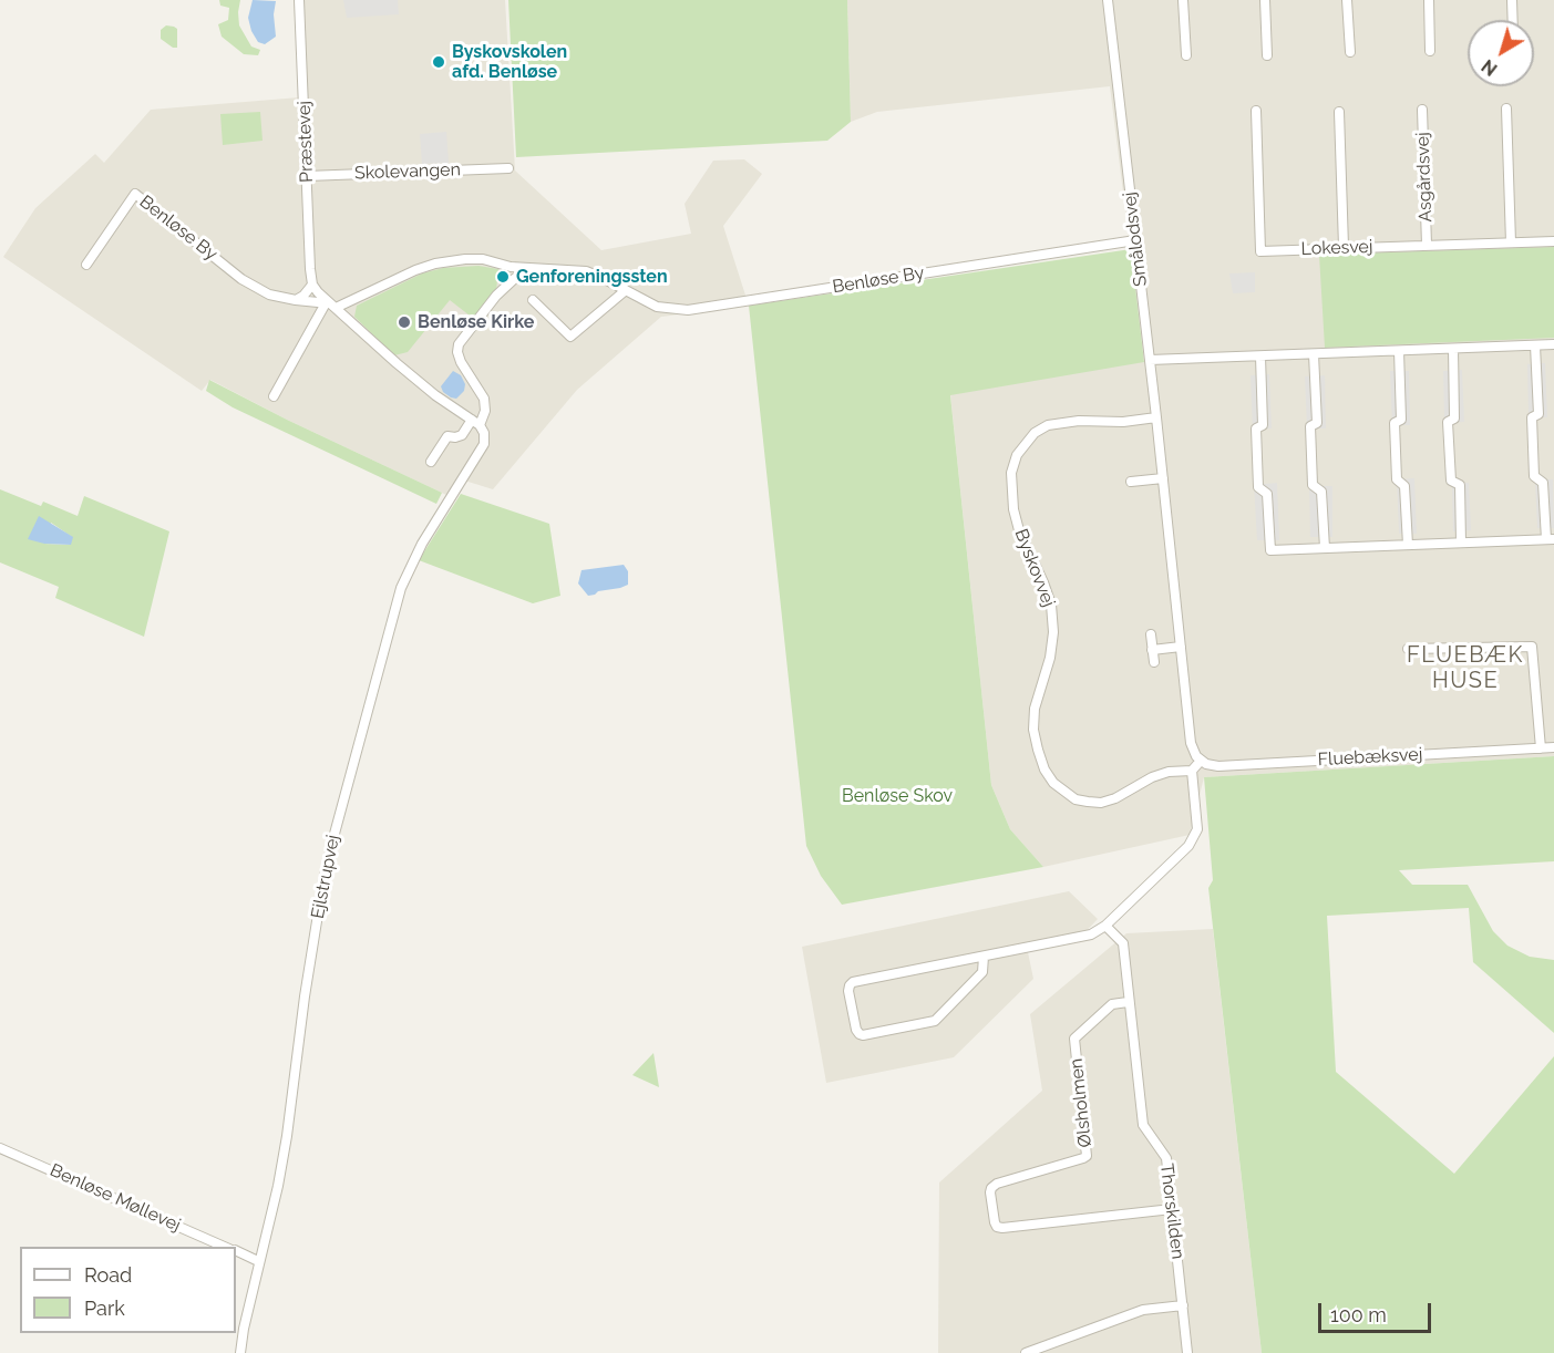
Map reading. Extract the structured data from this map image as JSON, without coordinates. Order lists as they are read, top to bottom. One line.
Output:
{"streets":{"street":["Præstevej","Skolevangen","Asgårdsvej","Benløse By","Smålodsvej","Lokesvej","Byskovvej","Fluebæksvej","Ejlstrupvej","Ølsholmen","Benløse Møllevej","Thorskilden"]},"crossings":[["Præstevej","Skolevangen"],["Asgårdsvej","Lokesvej"],["Benløse By","Smålodsvej"],["Smålodsvej","Byskovvej"],["Smålodsvej","Fluebæksvej"],["Ølsholmen","Thorskilden"]],"districts":["FLUEBÆK HUSE"],"parks":["Benløse Skov"],"places":["Byskovskolen afd. Benløse","Genforeningssten","Benløse Kirke"],"legend":["Road","Park"],"scale_bar":"100 m","north":"bottom left"}
